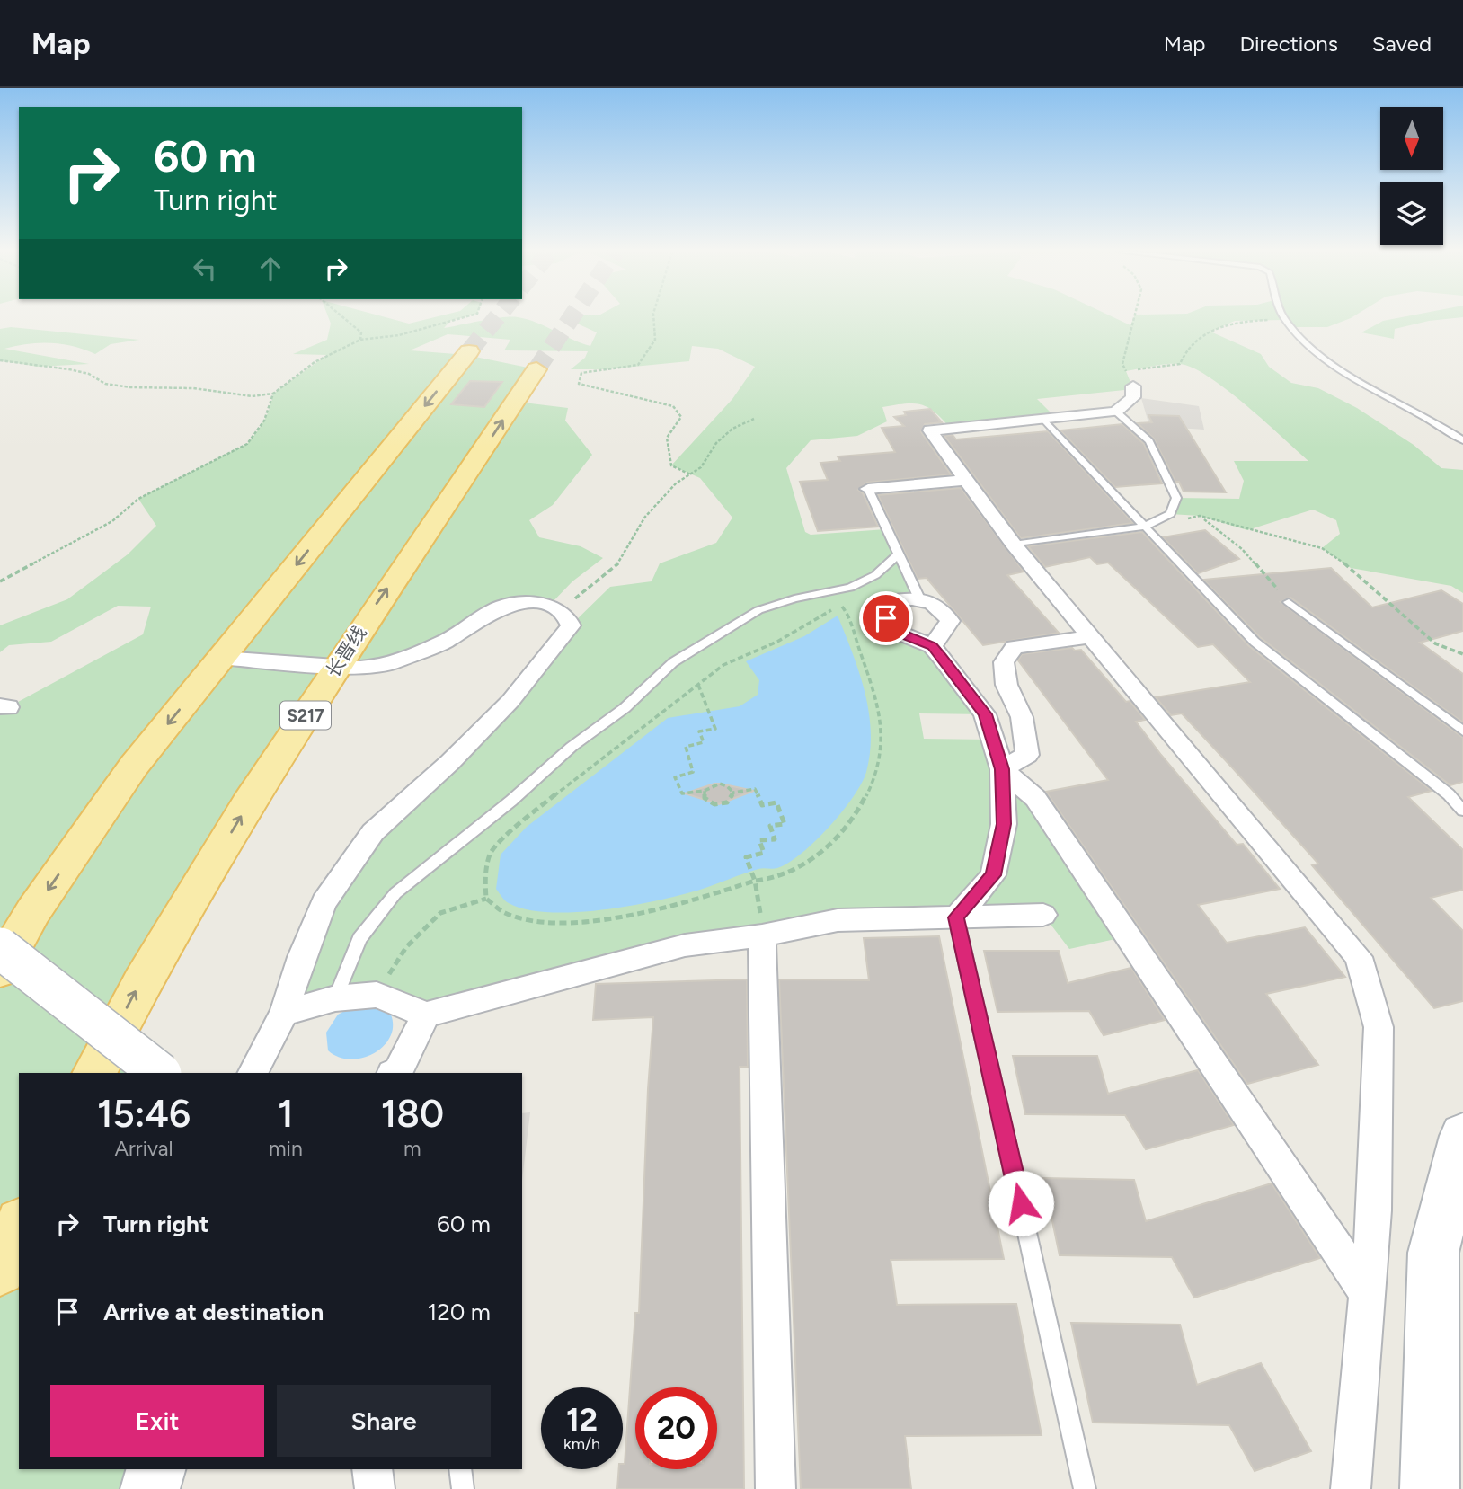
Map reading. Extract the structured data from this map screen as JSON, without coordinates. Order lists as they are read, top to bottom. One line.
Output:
{"streets":{"main road":["长晋线","S217"]},"north":"bottom","page":{"header":"Map","nav":["Map","Directions","Saved"],"turn":["60 m","Turn right"],"eta":["15:46","Arrival","1","min","180","m"],"list":[{"name":"Turn right","value":"60 m"},{"name":"Arrive at destination","value":"120 m"}],"buttons":["Exit","Share"],"speed":"12 km/h","limit":"20"}}
